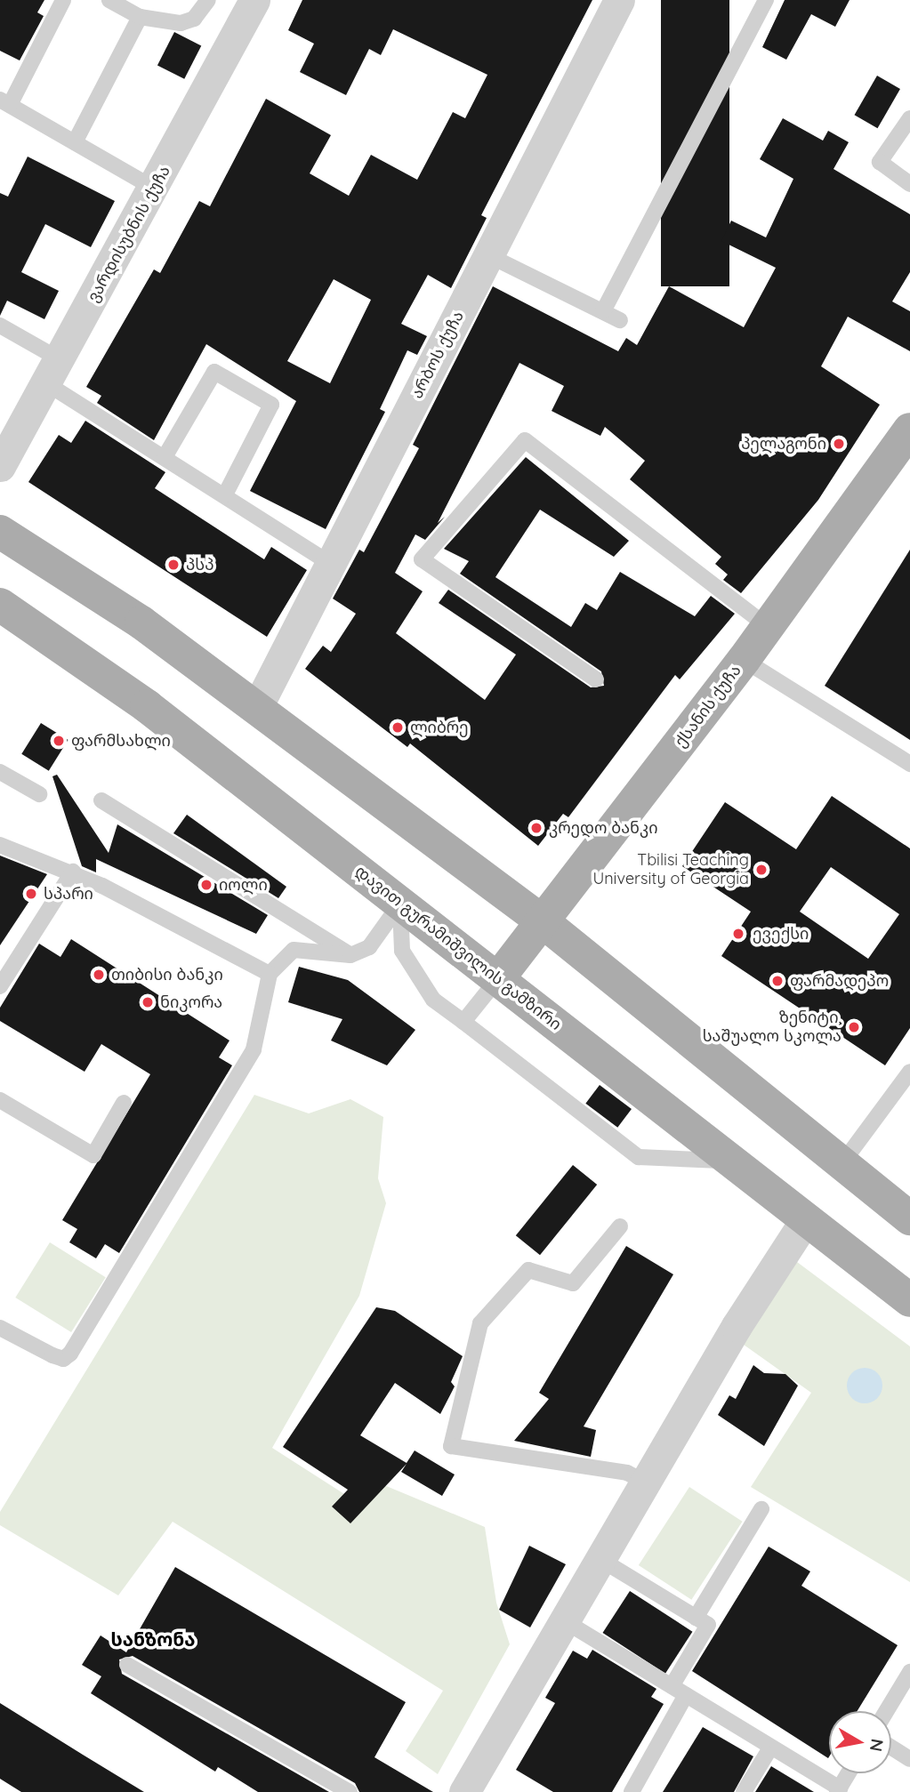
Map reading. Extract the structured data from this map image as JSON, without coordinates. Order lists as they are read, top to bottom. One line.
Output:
{"streets":{"main road":["ქსანის ქუჩა","დავით გურამიშვილის გამზირი"],"street":["ვარდისუბნის ქუჩა","არბოს ქუჩა"]},"crossings":[["ქსანის ქუჩა","დავით გურამიშვილის გამზირი"]],"districts":["სანზონა"],"places":["პელაგონი","პსპ","ლიბრე","ფარმსახლი","კრედო ბანკი","Tbilisi Teaching University of Georgia","იოლი","სპარი","ევექსი","თიბისი ბანკი","ფარმადეპო","ნიკორა","ზენიტი, საშუალო სკოლა"],"north":"right"}
